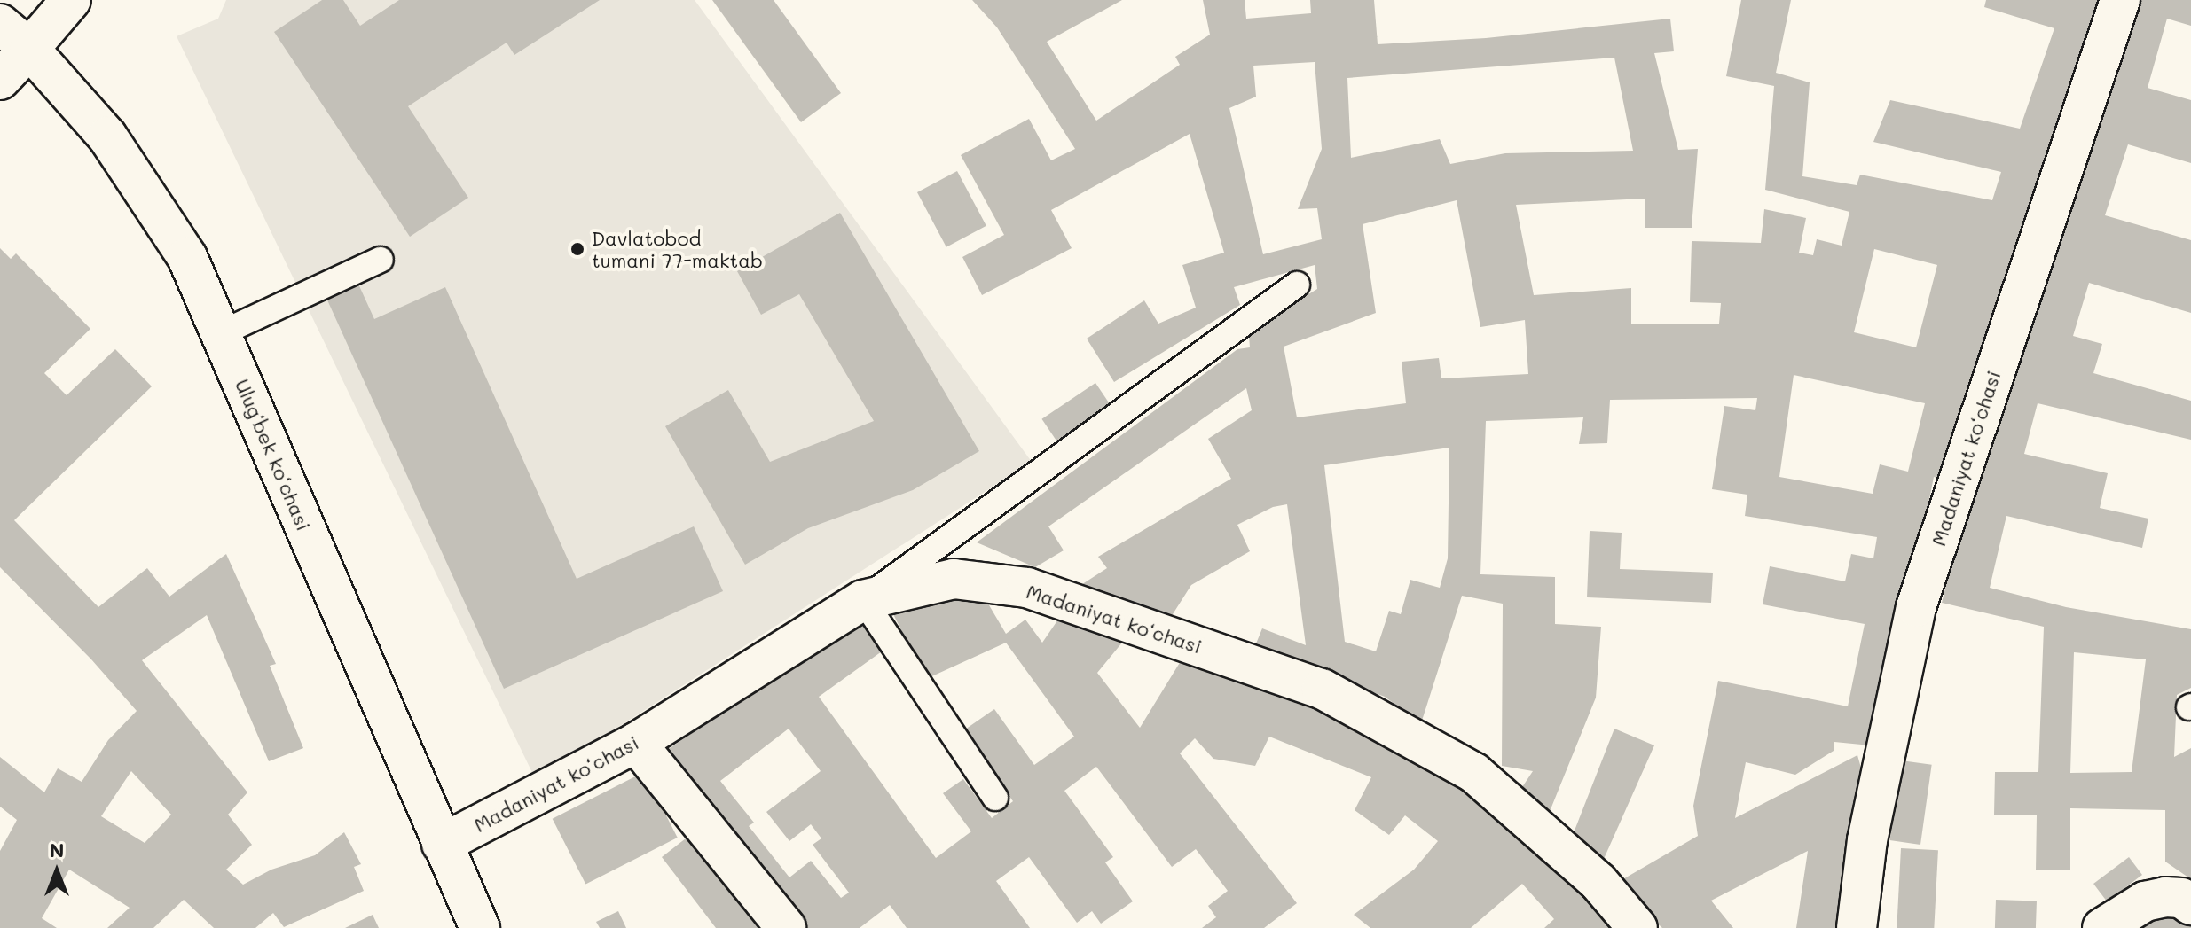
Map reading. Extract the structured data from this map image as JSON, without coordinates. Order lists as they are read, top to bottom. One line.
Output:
{"streets":{"street":["Ulugʻbek koʻchasi","Madaniyat koʻchasi"]},"crossings":[["Ulugʻbek koʻchasi","Madaniyat koʻchasi"]],"places":["Davlatobod tumani 77-maktab"],"north":"top"}
